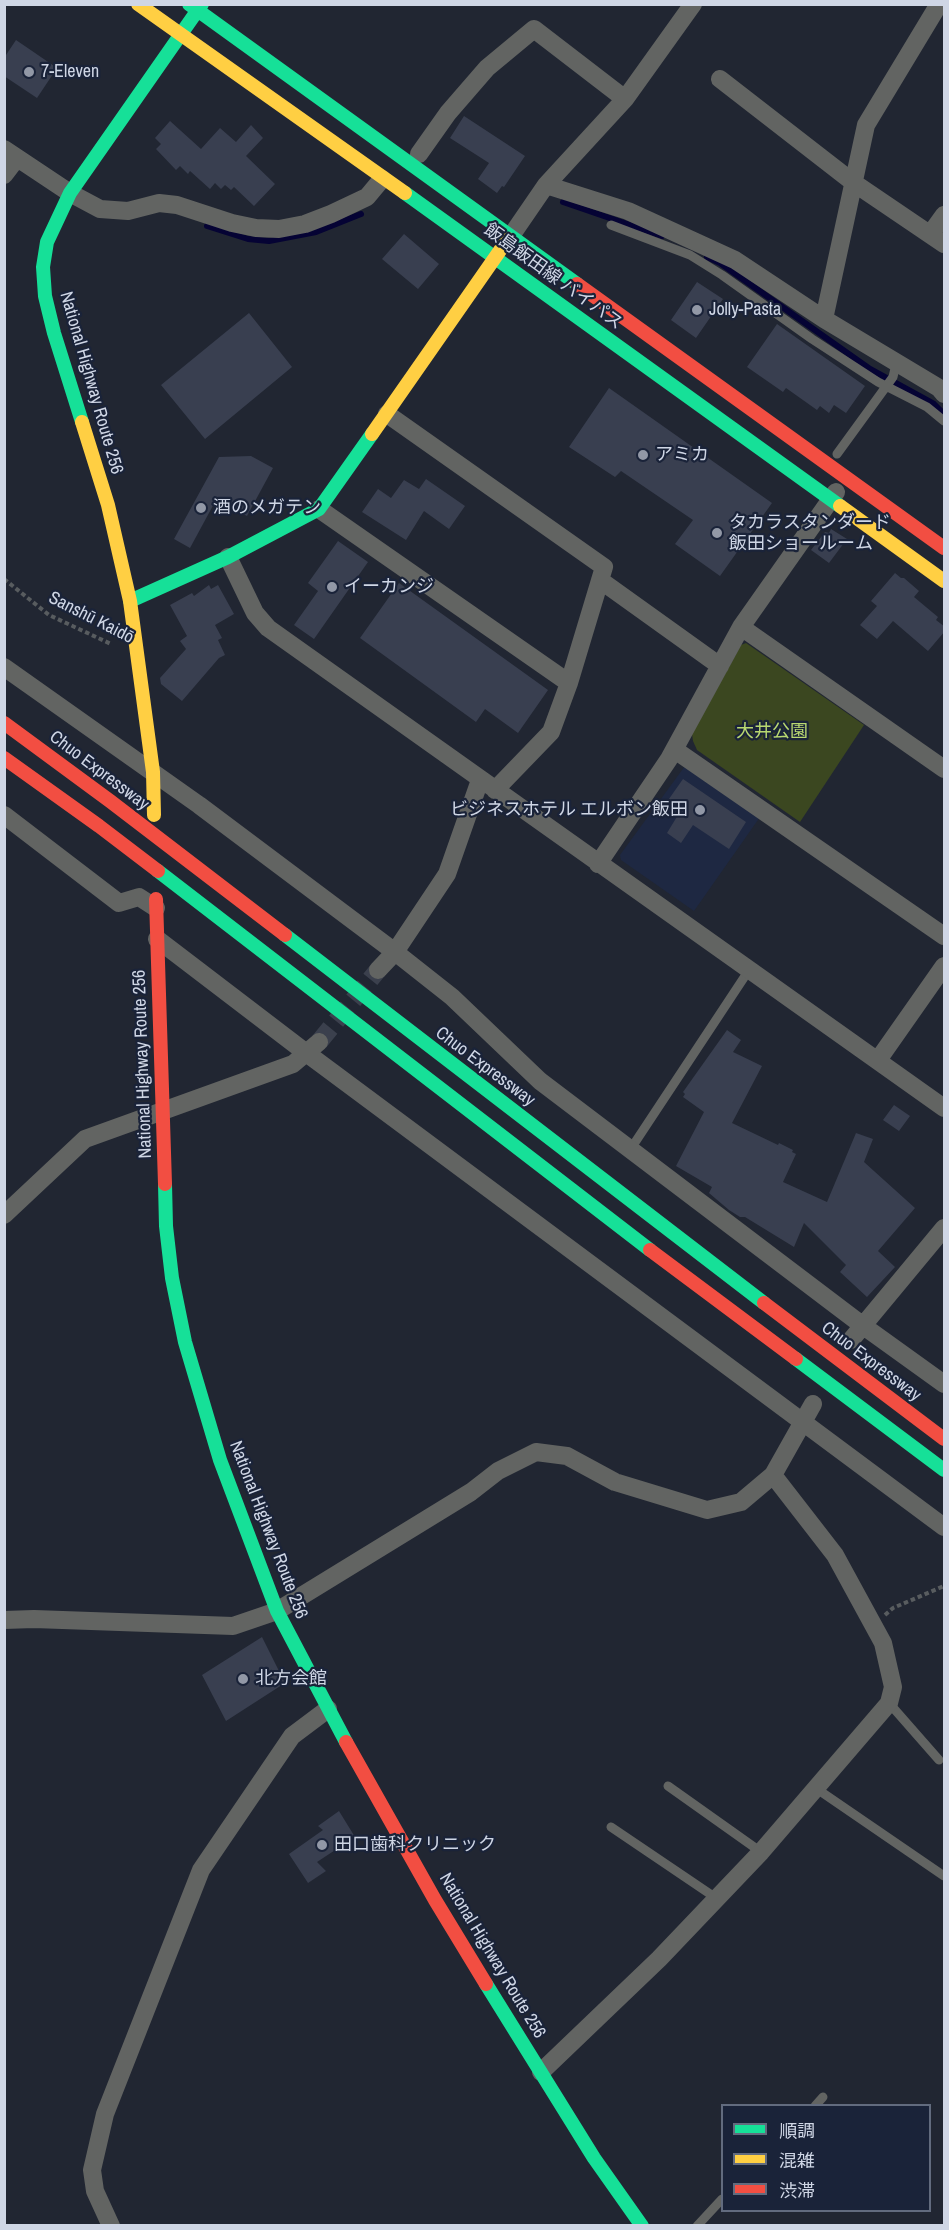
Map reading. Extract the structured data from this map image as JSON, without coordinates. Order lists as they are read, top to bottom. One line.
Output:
{"streets":{"main road":["飯島飯田線 バイパス","National Highway Route 256","Chuo Expressway"],"path":["Sanshū Kaidō"]},"crossings":[["飯島飯田線 バイパス","National Highway Route 256"],["National Highway Route 256","Sanshū Kaidō"]],"parks":["大井公園"],"places":["7-Eleven","Jolly-Pasta","アミカ","酒のメガテン","タカラスタンダード 飯田ショールーム","イーカンジ","ビジネスホテル エルボン飯田","北方会館","田口歯科クリニック"],"legend":["順調","混雑","渋滞"]}
